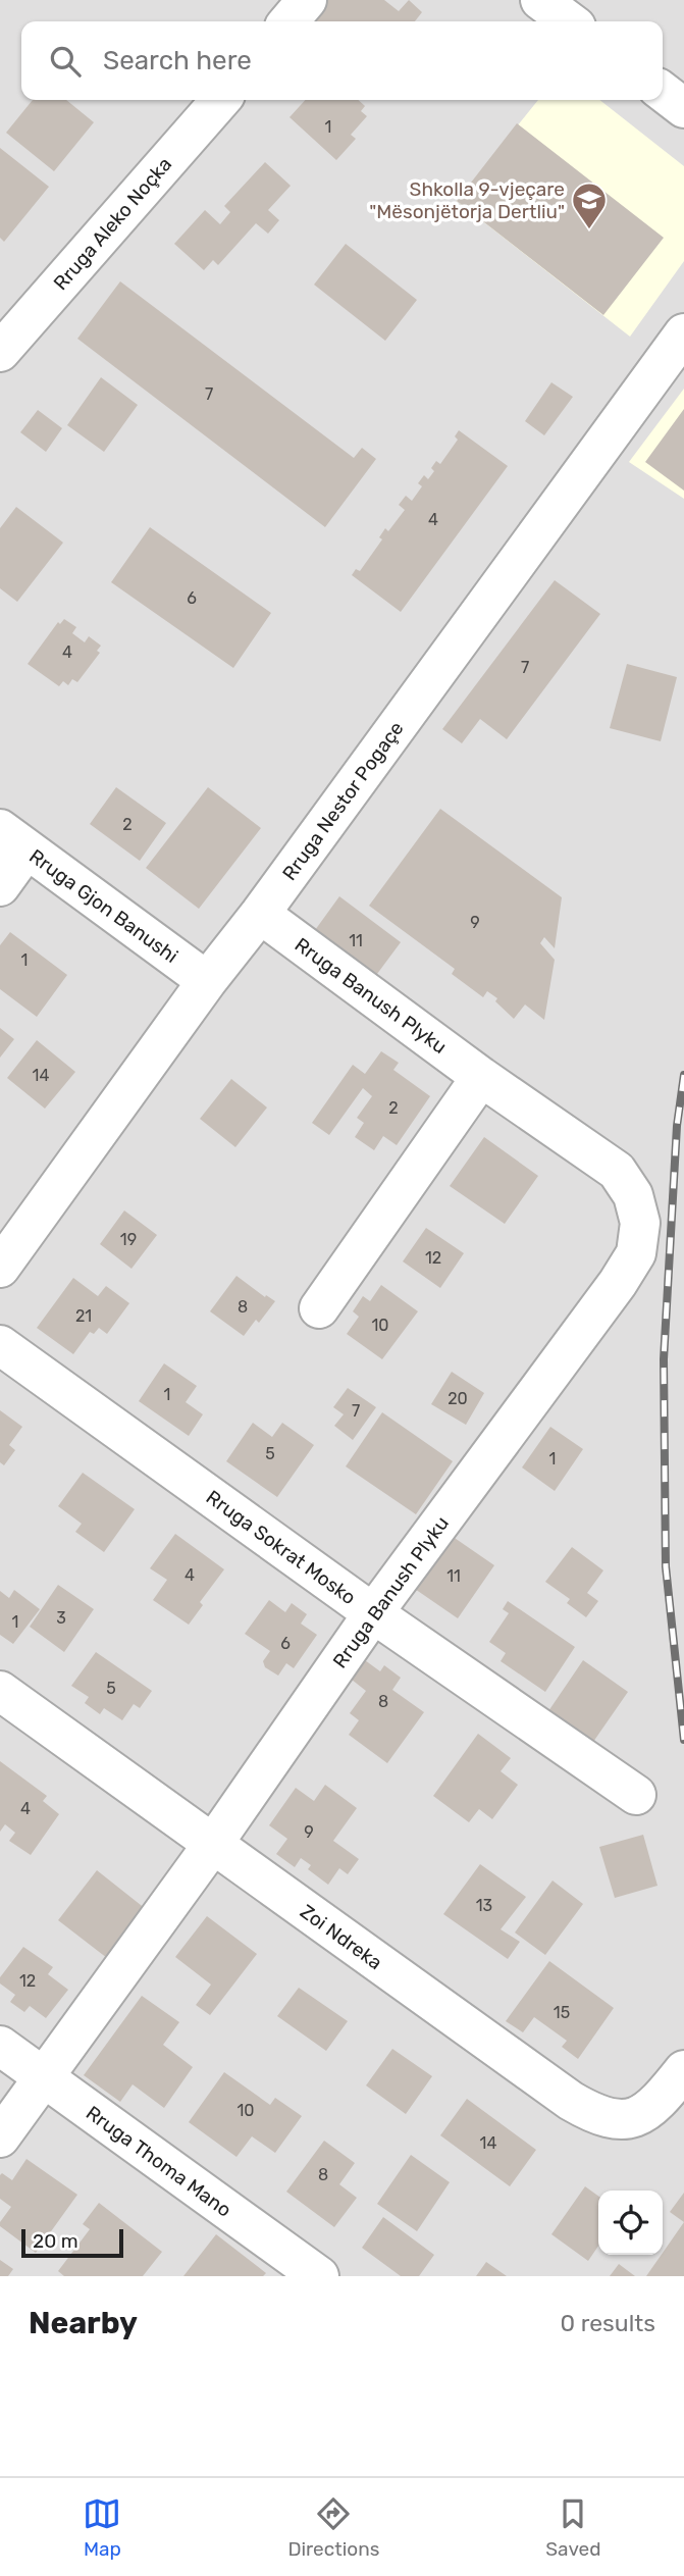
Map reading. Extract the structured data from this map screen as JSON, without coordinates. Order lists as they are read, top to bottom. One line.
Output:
{"streets":{"street":["Rruga Aleko Noçka","Rruga Nestor Pogaçe","Rruga Gjon Banushi","Rruga Banush Plyku","Rruga Sokrat Mosko","Zoi Ndreka","Rruga Thoma Mano"]},"crossings":[["Rruga Nestor Pogaçe","Rruga Gjon Banushi"],["Rruga Nestor Pogaçe","Rruga Banush Plyku"],["Rruga Banush Plyku","Rruga Sokrat Mosko"],["Rruga Banush Plyku","Zoi Ndreka"],["Rruga Banush Plyku","Rruga Thoma Mano"]],"places":{"school or university":["Shkolla 9-vjeçare \"Mësonjëtorja Dertliu\""]},"house_numbers":["1","7","4","6","4","7","2","9","11","1","14","2","19","12","8","21","10","1","20","7","5","1","4","11","3","1","6","5","8","4","9","13","12","15","10","14","8"],"scale_bar":"20 m","page":{"search":"Search here","scale":"20 m","heading":["Nearby","0 results"],"nav":["Map","Directions","Saved"]}}
